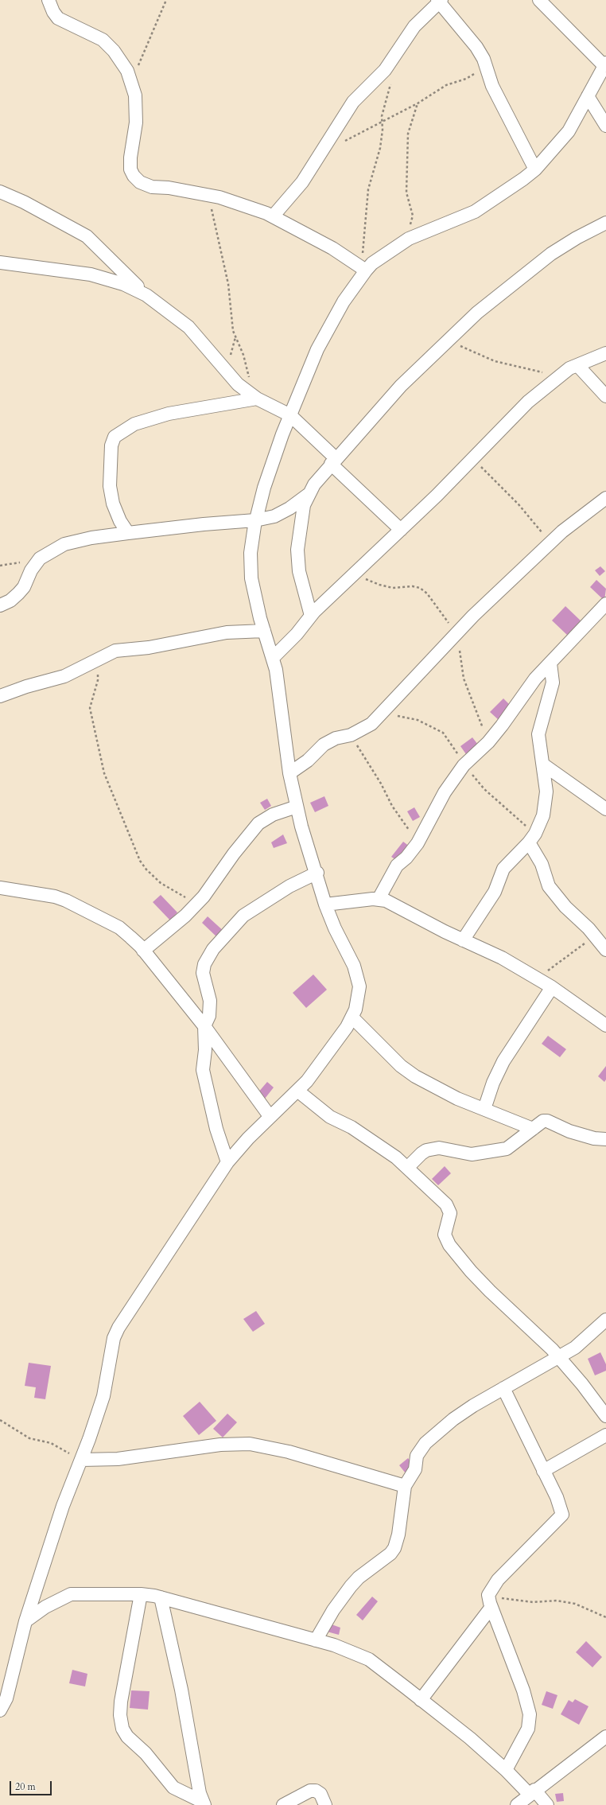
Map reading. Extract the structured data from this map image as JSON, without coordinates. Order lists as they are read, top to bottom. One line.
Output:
{"scale_bar":"20 m"}
